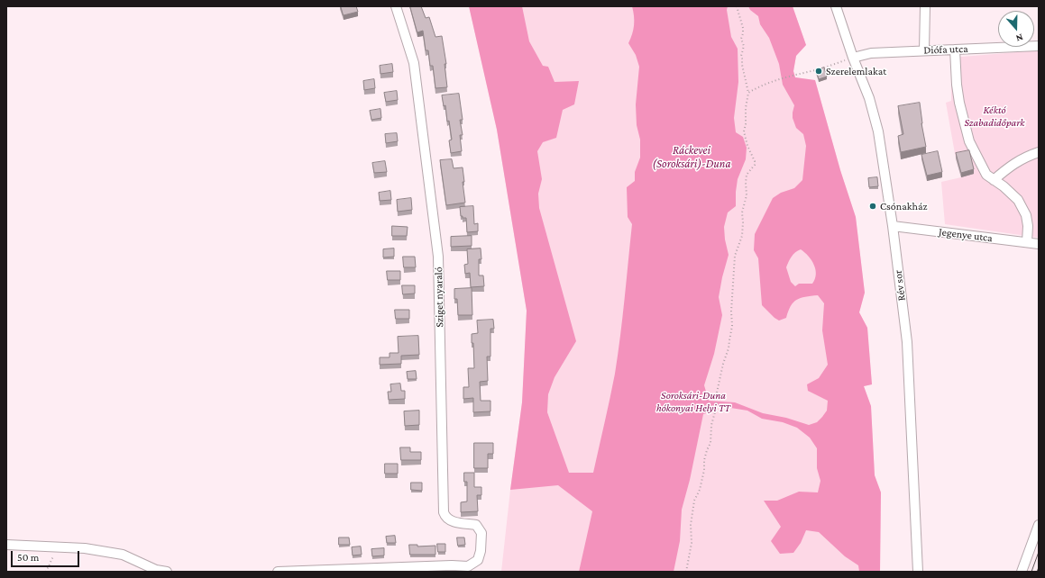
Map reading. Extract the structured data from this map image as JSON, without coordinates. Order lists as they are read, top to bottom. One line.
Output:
{"streets":{"street":["Diófa utca","Jegenye utca","Rév sor","Sziget nyaraló"]},"crossings":[["Diófa utca","Rév sor"],["Jegenye utca","Rév sor"]],"water":["Ráckevei (Soroksári)-Duna"],"parks":["Kéktó Szabadidőpark","Soroksári-Duna hókonyai Helyi TT"],"places":["Szerelemlakat","Csónakház"],"scale_bar":"50 m","north":"bottom"}
